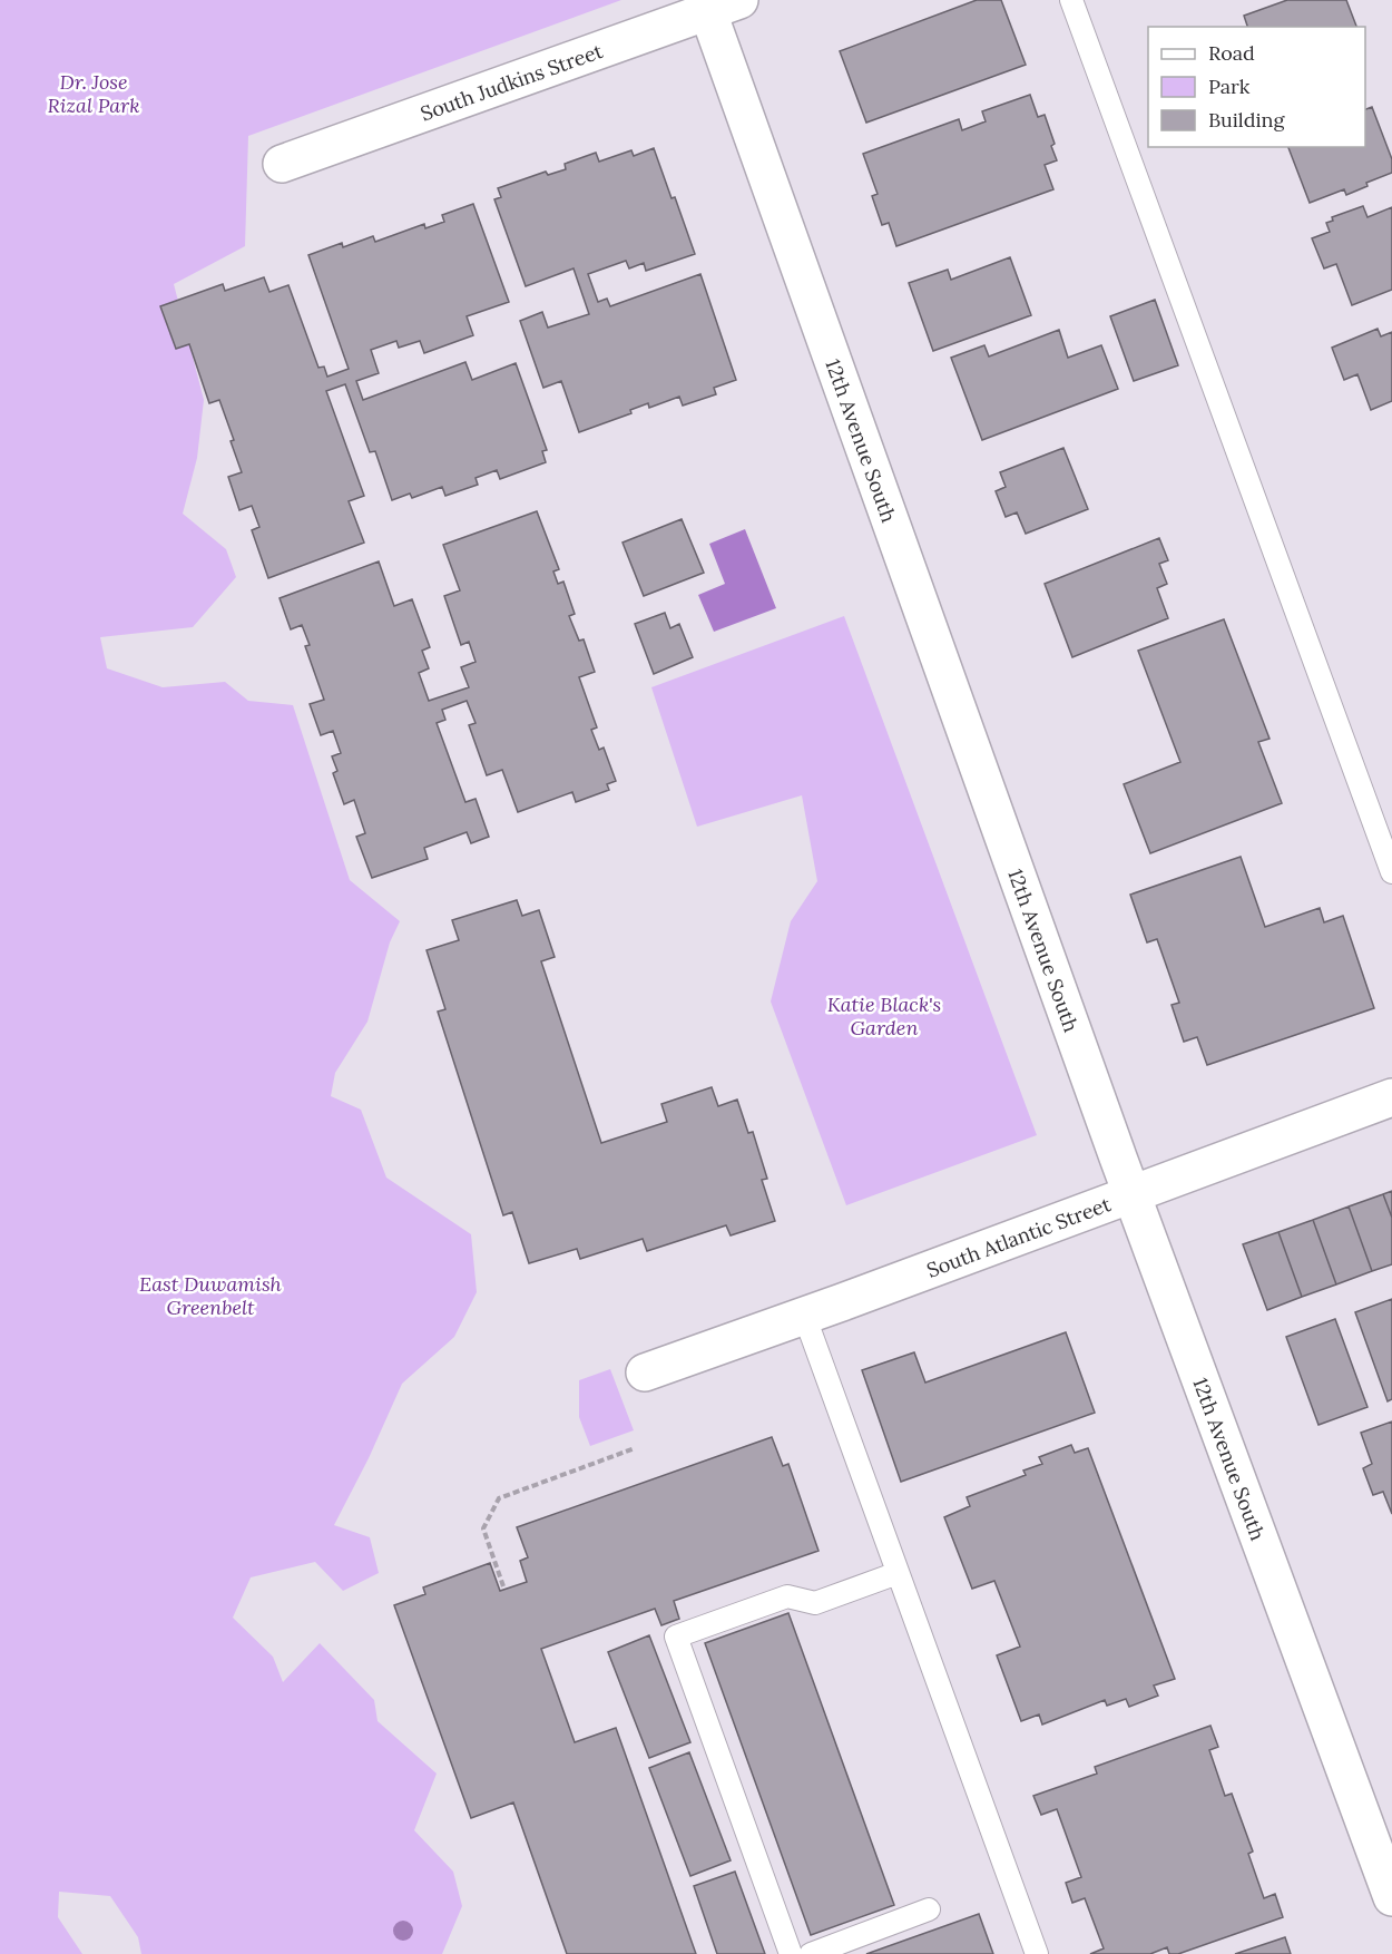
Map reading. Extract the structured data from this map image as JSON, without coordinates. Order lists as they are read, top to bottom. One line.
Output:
{"streets":{"street":["South Judkins Street","12th Avenue South","South Atlantic Street"]},"crossings":[["South Judkins Street","12th Avenue South"],["12th Avenue South","South Atlantic Street"]],"parks":["Dr. Jose Rizal Park","Katie Black's Garden","East Duwamish Greenbelt"],"legend":["Road","Park","Building"]}
